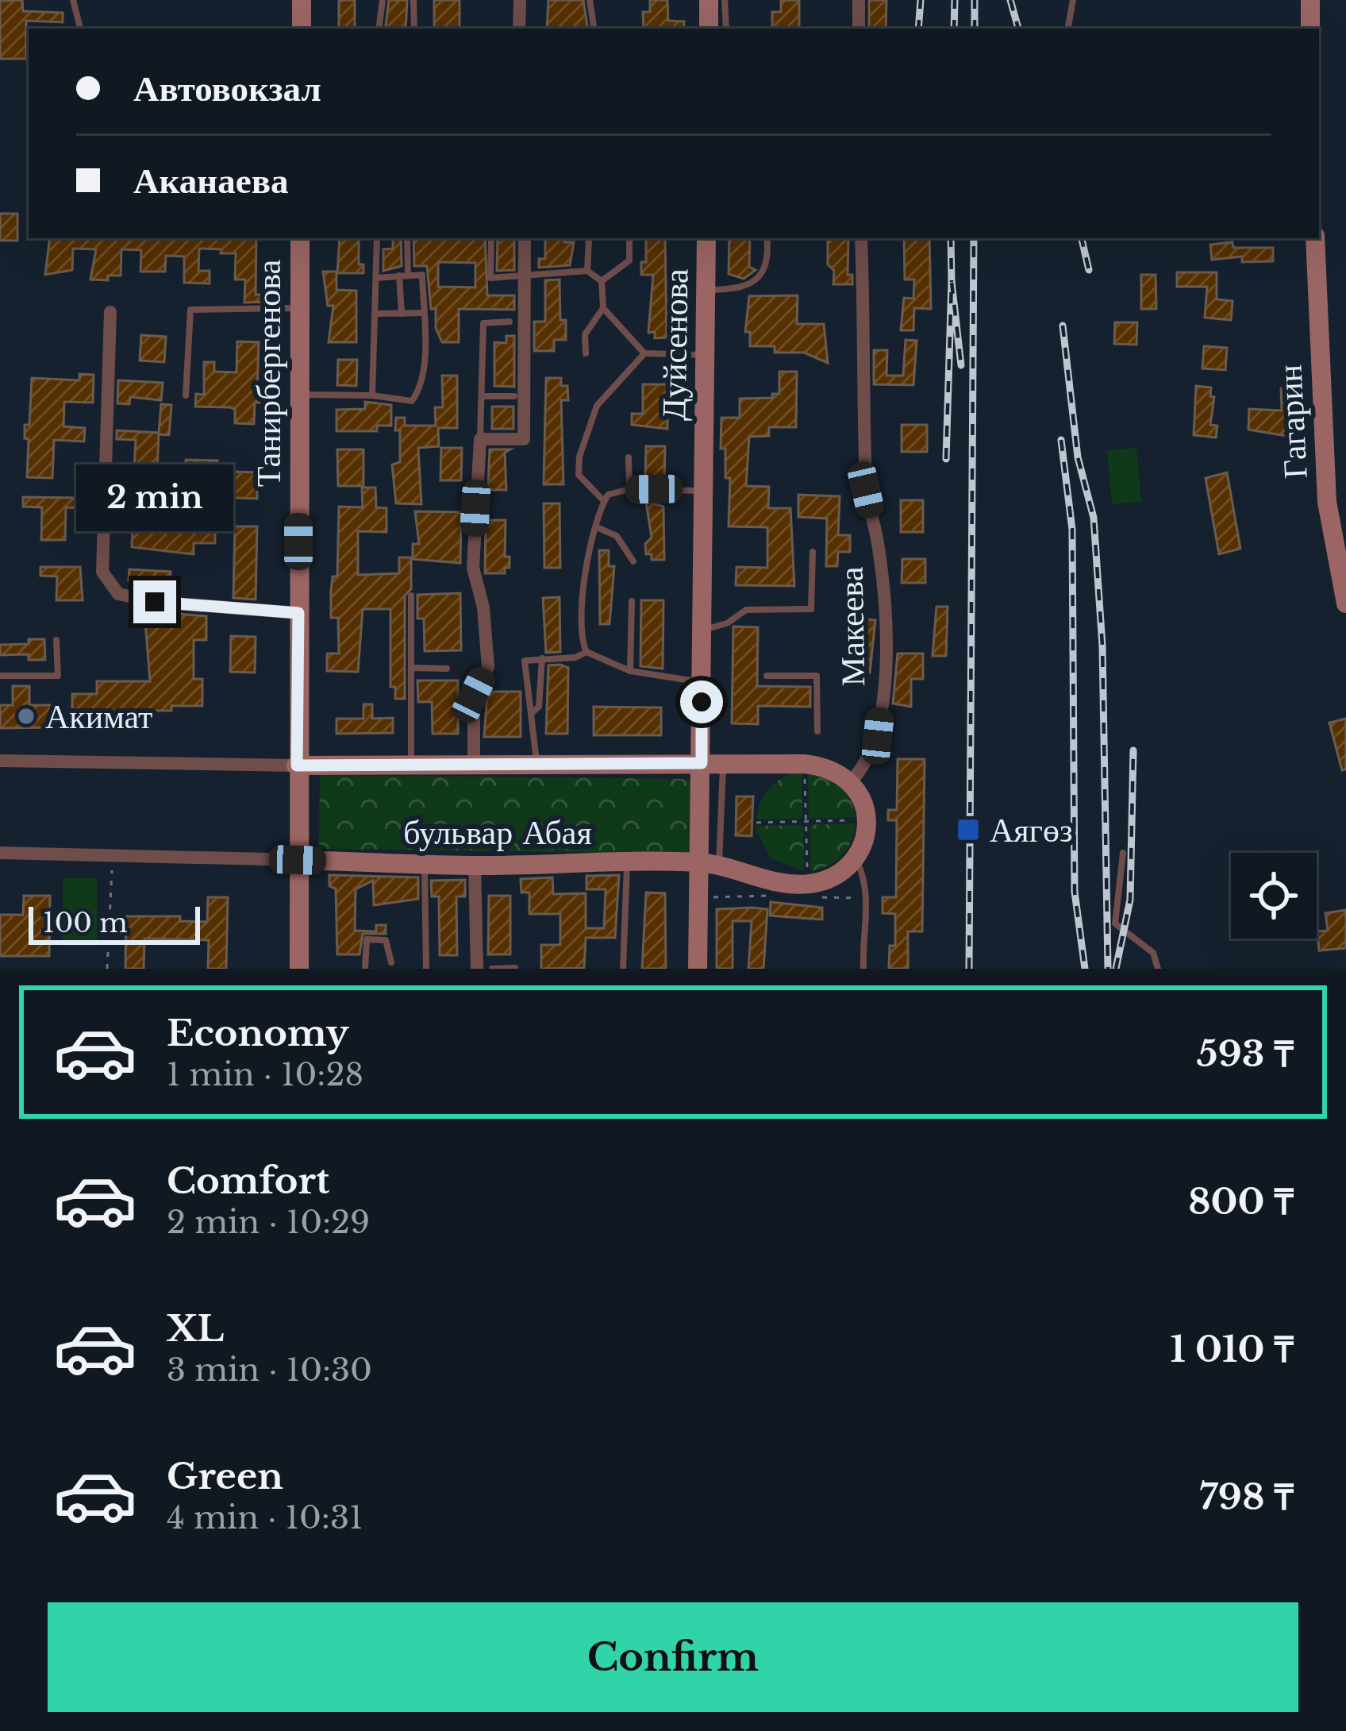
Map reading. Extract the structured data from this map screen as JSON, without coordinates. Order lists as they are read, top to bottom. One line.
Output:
{"streets":{"street":["Дуйсенова","Танирбергенова","Гагарин","Макеева","бульвар Абая"]},"crossings":[["Дуйсенова","бульвар Абая"],["Танирбергенова","бульвар Абая"]],"places":{"other":["Акимат"],"transit":["Аягөз"]},"scale_bar":"100 m","page":{"banner":["Автовокзал","Аканаева"],"bubble":"2 min","scale":"100 m","list":[{"name":"Economy","note":"1 min · 10:28","value":"593 ₸"},{"name":"Comfort","note":"2 min · 10:29","value":"800 ₸"},{"name":"XL","note":"3 min · 10:30","value":"1 010 ₸"},{"name":"Green","note":"4 min · 10:31","value":"798 ₸"}],"buttons":"Confirm"}}
